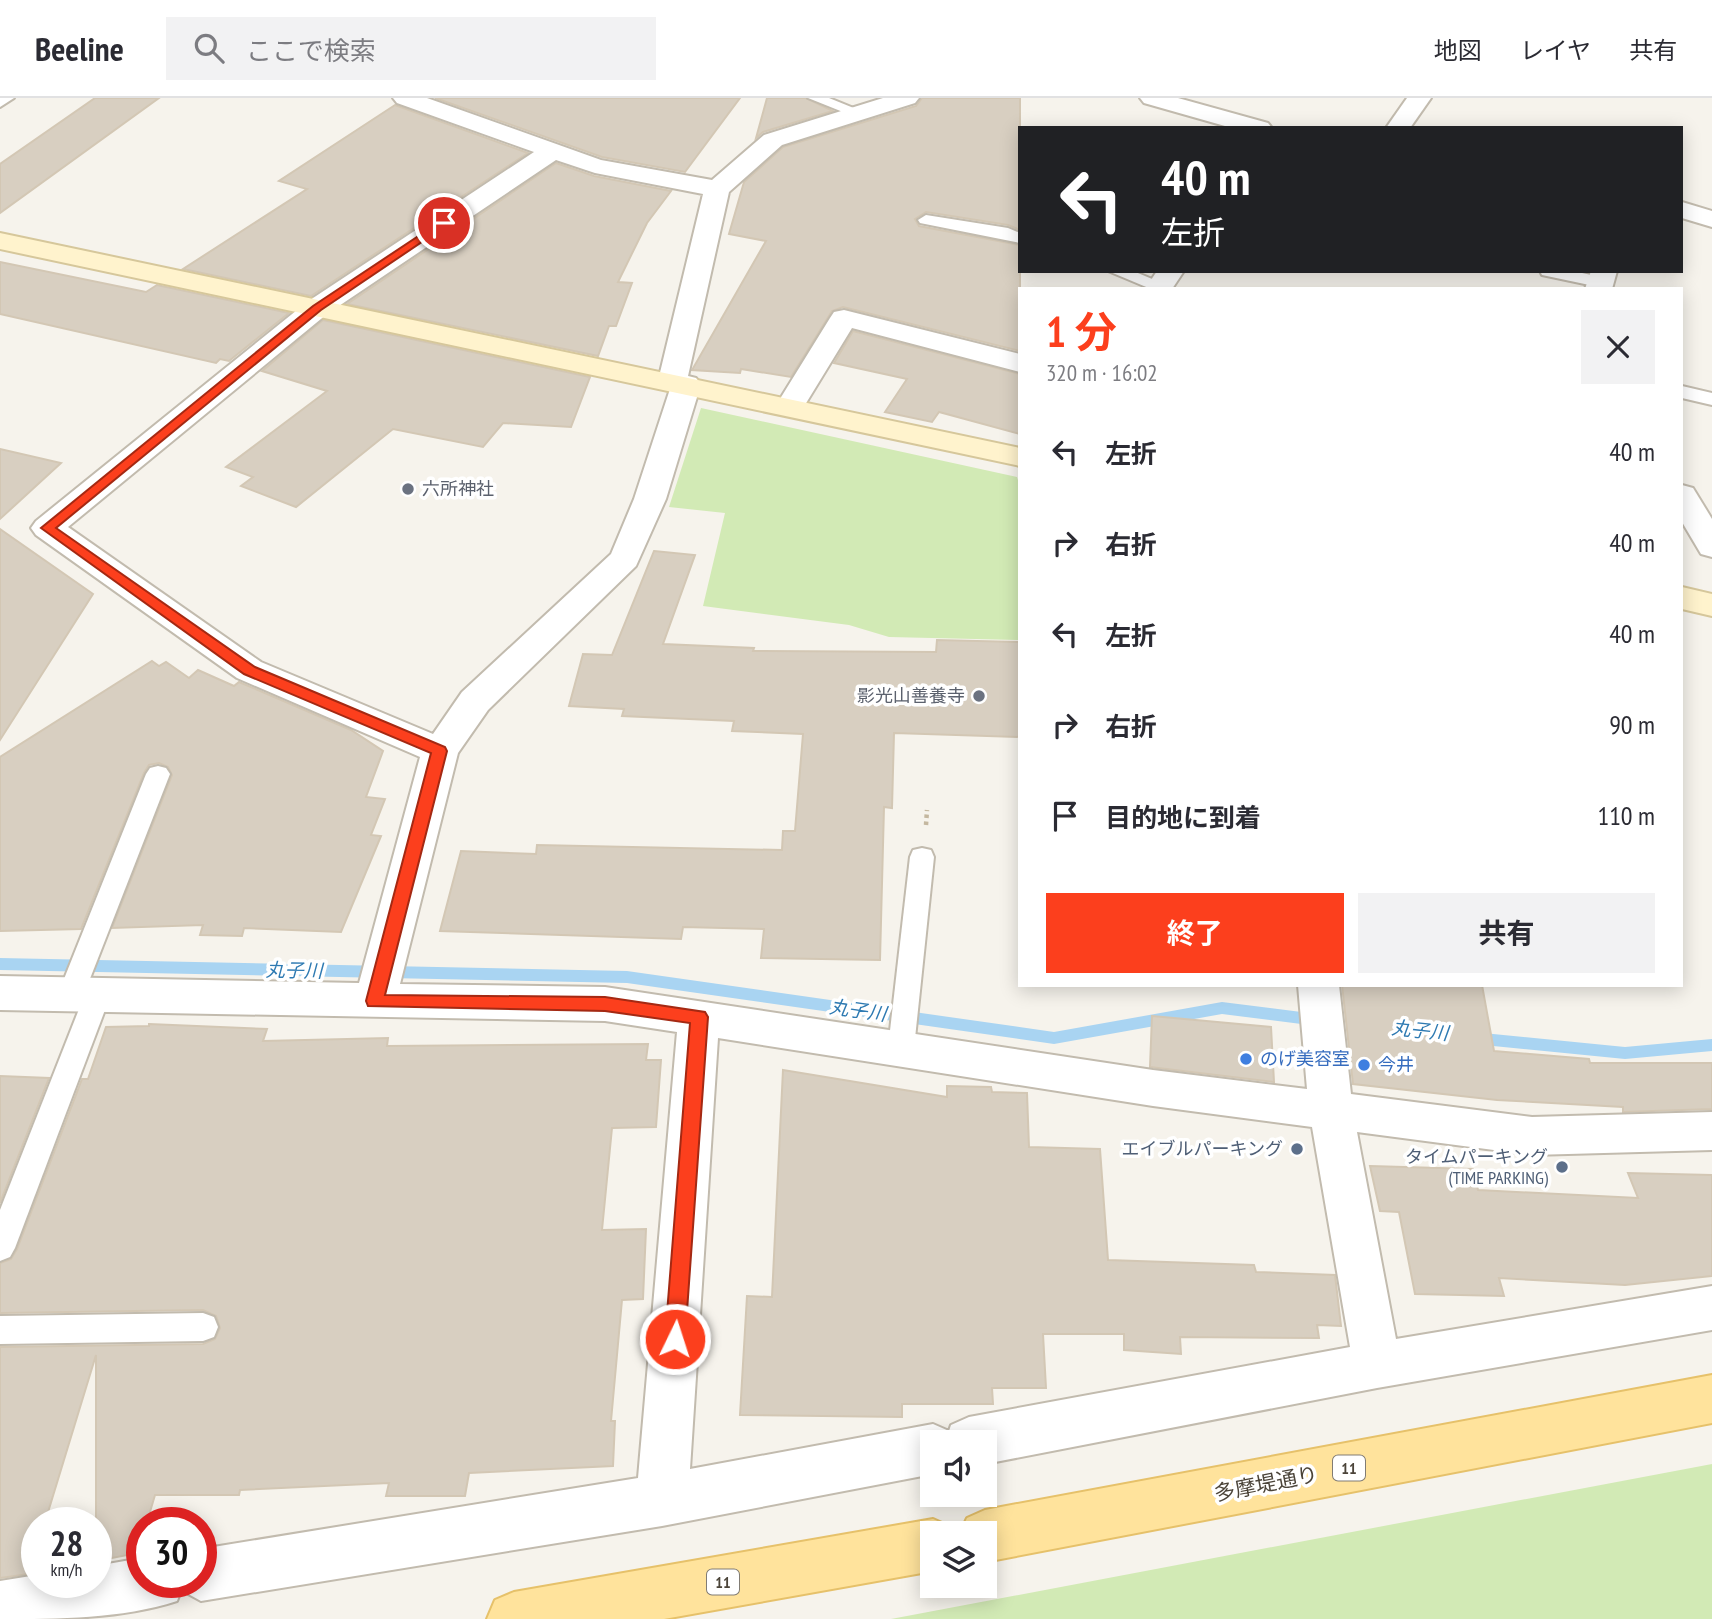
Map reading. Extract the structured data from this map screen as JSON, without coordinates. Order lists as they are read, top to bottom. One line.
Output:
{"streets":{"main road":["11","多摩堤通り"]},"water":["丸子川"],"places":["六所神社","影光山善養寺","のげ美容室","今井","エイブルパーキング","タイムパーキング (TIME PARKING)"],"page":{"header":"Beeline","search":"ここで検索","nav":["地図","レイヤ","共有"],"turn":["40 m","左折"],"heading":["1 分","320 m · 16:02"],"list":[{"name":"左折","value":"40 m"},{"name":"右折","value":"40 m"},{"name":"左折","value":"40 m"},{"name":"右折","value":"90 m"},{"name":"目的地に到着","value":"110 m"}],"buttons":["終了","共有"],"speed":"28 km/h","limit":"30"}}
